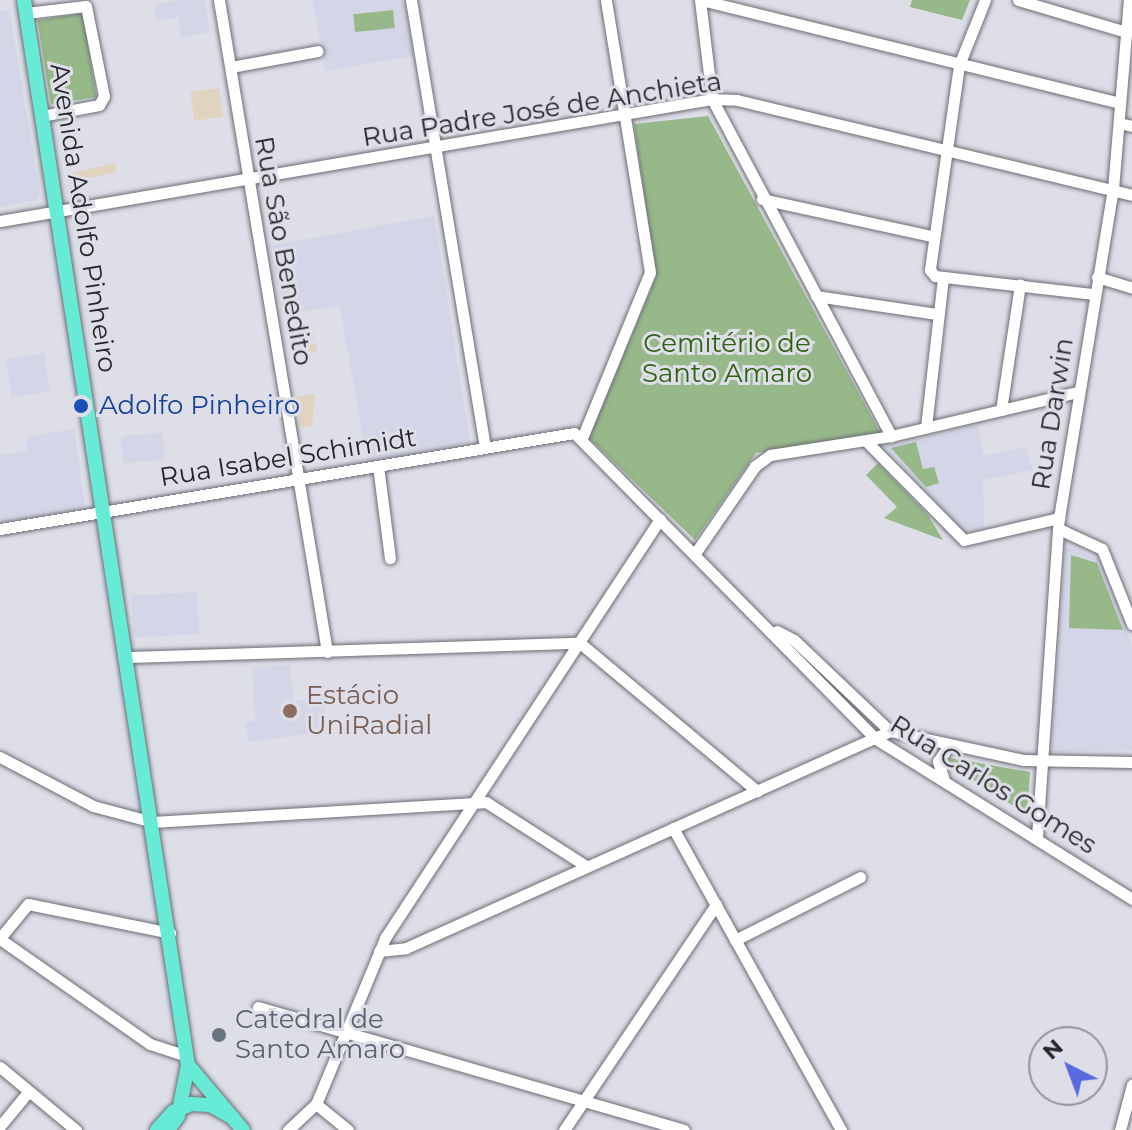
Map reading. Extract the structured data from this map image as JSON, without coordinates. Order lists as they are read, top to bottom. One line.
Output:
{"streets":{"main road":["Avenida Adolfo Pinheiro"],"street":["Rua Padre José de Anchieta","Rua São Benedito","Rua Darwin","Rua Isabel Schimidt","Rua Carlos Gomes"]},"crossings":[["Rua Padre José de Anchieta","Avenida Adolfo Pinheiro"],["Rua Padre José de Anchieta","Rua São Benedito"],["Rua Padre José de Anchieta","Rua Darwin"],["Avenida Adolfo Pinheiro","Rua Isabel Schimidt"],["Rua São Benedito","Rua Isabel Schimidt"],["Rua Darwin","Rua Carlos Gomes"],["Rua Isabel Schimidt","Rua Carlos Gomes"]],"parks":["Cemitério de Santo Amaro"],"places":["Adolfo Pinheiro","Estácio UniRadial","Catedral de Santo Amaro"],"north":"top left"}
